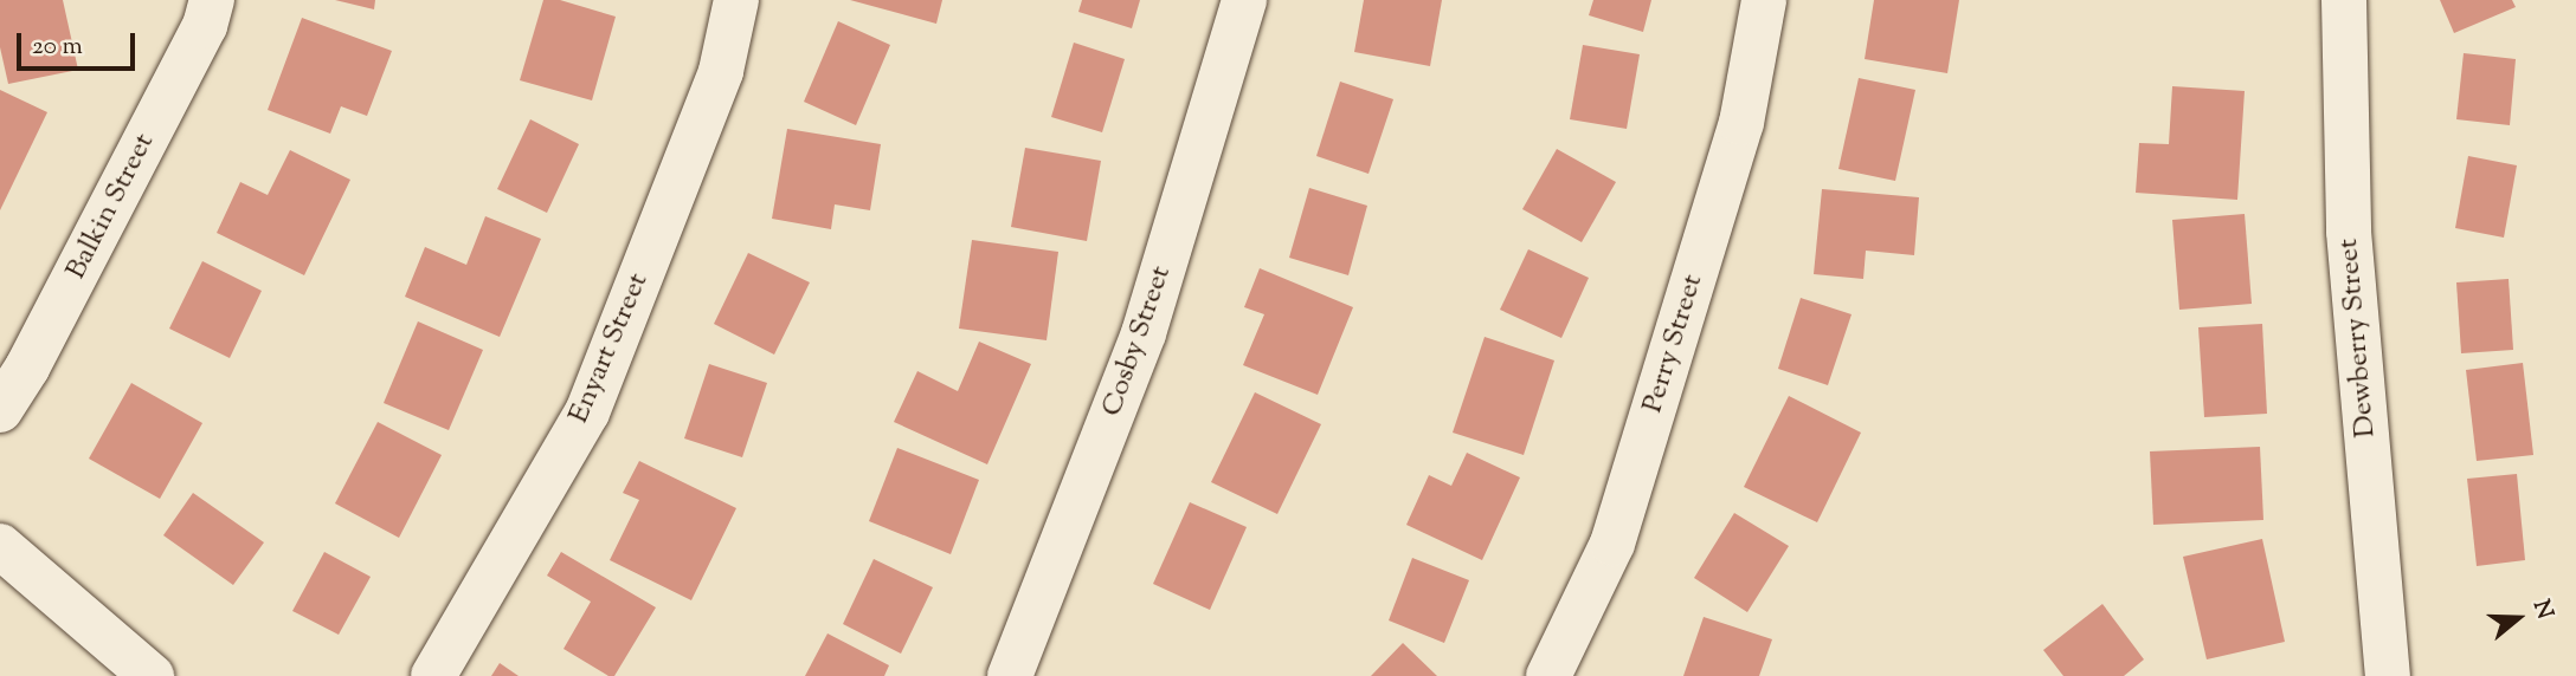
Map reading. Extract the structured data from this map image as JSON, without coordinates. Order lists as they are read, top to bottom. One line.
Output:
{"streets":{"street":["Balkin Street","Dewberry Street","Cosby Street","Perry Street","Enyart Street"]},"scale_bar":"20 m","north":"right"}
